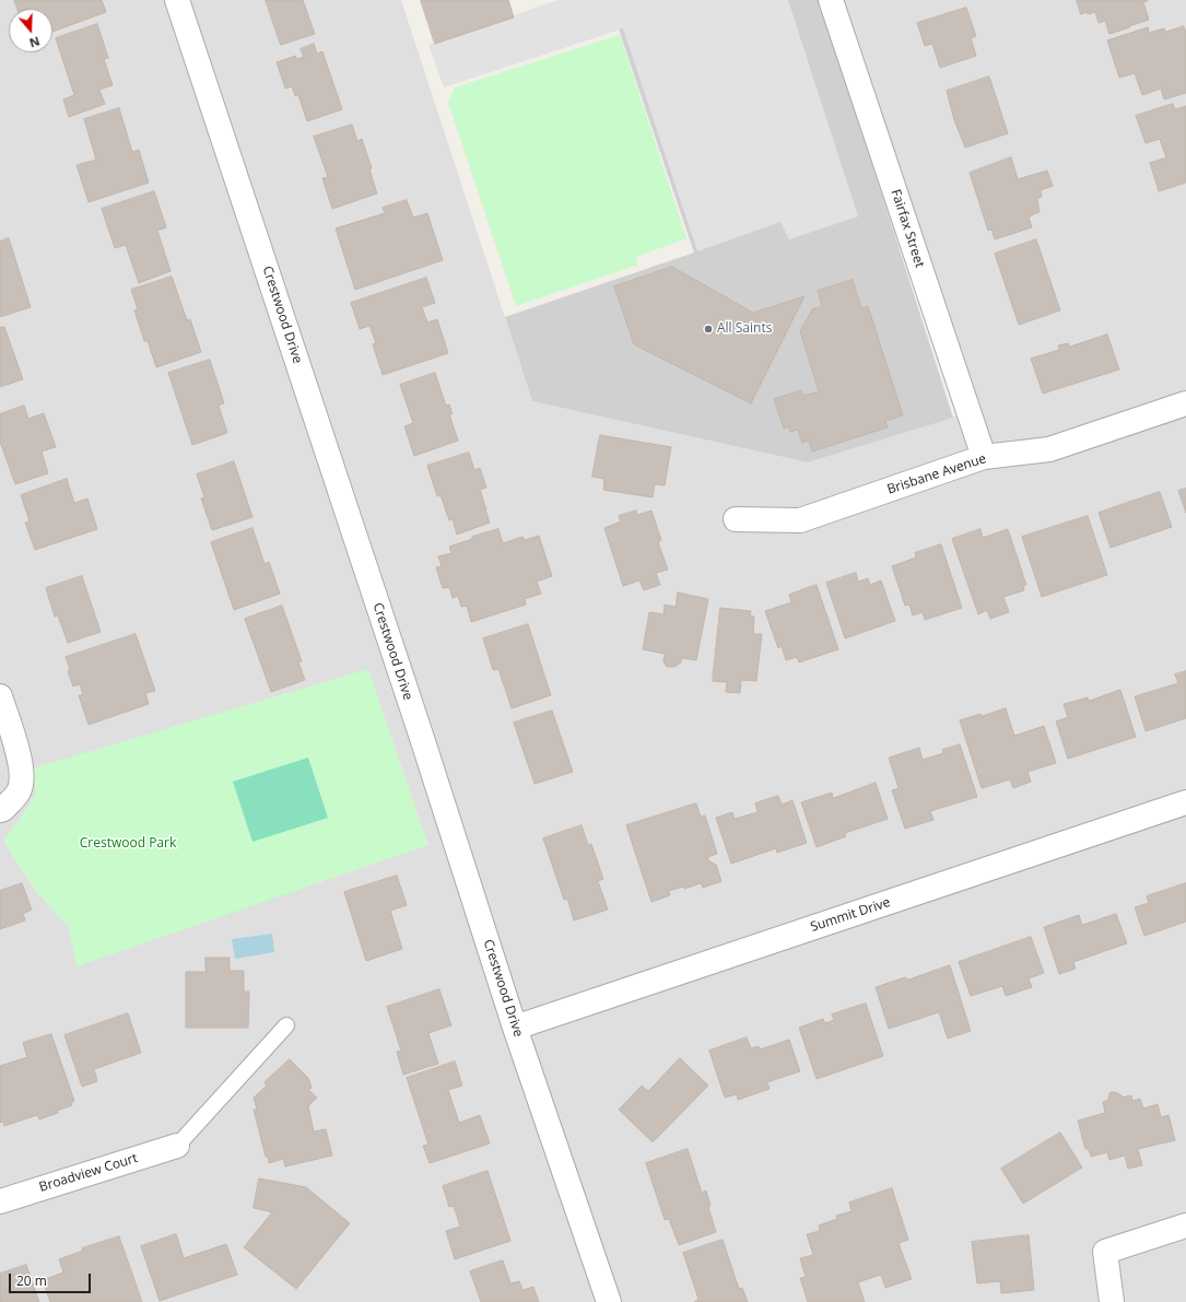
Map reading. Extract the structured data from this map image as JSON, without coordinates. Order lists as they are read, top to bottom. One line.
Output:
{"streets":{"street":["Fairfax Street","Crestwood Drive","Brisbane Avenue","Summit Drive","Broadview Court"]},"crossings":[["Fairfax Street","Brisbane Avenue"],["Crestwood Drive","Summit Drive"]],"parks":["Crestwood Park"],"places":["All Saints"],"scale_bar":"20 m","north":"bottom"}
